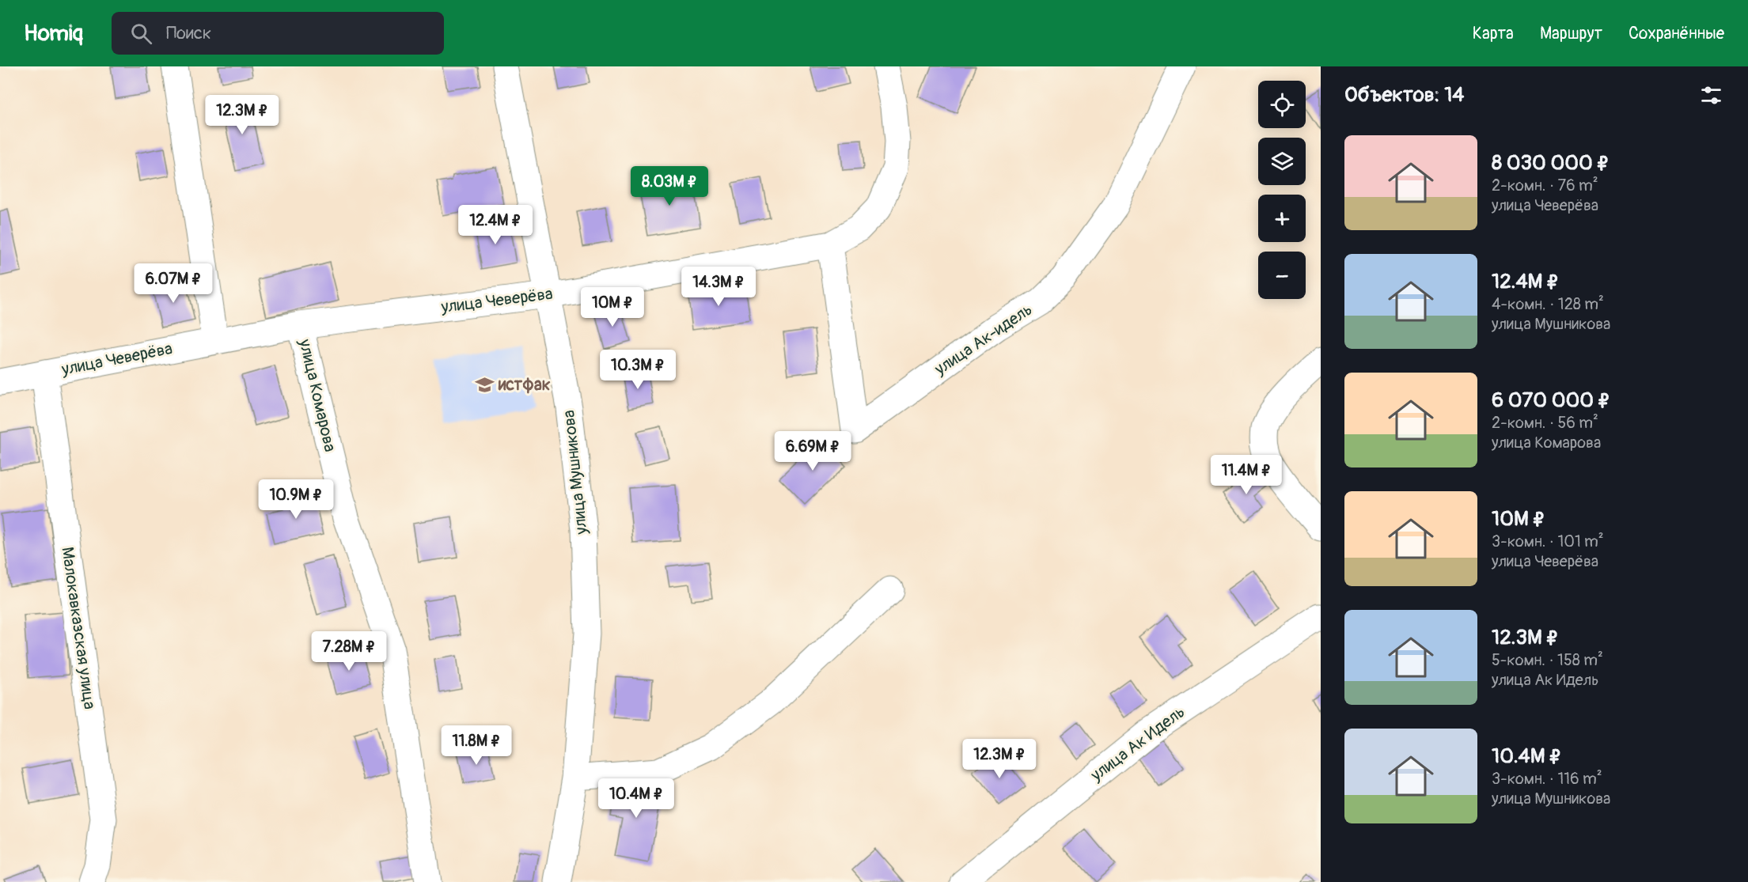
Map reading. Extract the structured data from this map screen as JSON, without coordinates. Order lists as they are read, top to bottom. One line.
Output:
{"streets":{"street":["улица Чеверёва","улица Ак-идель","улица Комарова","улица Мушникова","Малокавказская улица","улица Ак Идель"]},"crossings":[["улица Чеверёва","улица Ак-идель"],["улица Чеверёва","улица Комарова"],["улица Чеверёва","улица Мушникова"],["улица Чеверёва","Малокавказская улица"]],"places":{"school or university":["истфак"]},"page":{"header":"Homiq","search":"Поиск","nav":["Карта","Маршрут","Сохранённые"],"heading":"Объектов: 14","map_buttons":["+","−"],"price":["12.3M ₽","8.03M ₽","12.4M ₽","6.07M ₽","14.3M ₽","10M ₽","10.3M ₽","6.69M ₽","11.4M ₽","10.9M ₽","7.28M ₽","11.8M ₽","12.3M ₽","10.4M ₽"],"list":[{"name":"8 030 000 ₽","note":"2-комн. · 76 m² · улица Чеверёва"},{"name":"12.4M ₽","note":"4-комн. · 128 m² · улица Мушникова"},{"name":"6 070 000 ₽","note":"2-комн. · 56 m² · улица Комарова"},{"name":"10M ₽","note":"3-комн. · 101 m² · улица Чеверёва"},{"name":"12.3M ₽","note":"5-комн. · 158 m² · улица Ак Идель"},{"name":"10.4M ₽","note":"3-комн. · 116 m² · улица Мушникова"}]}}
